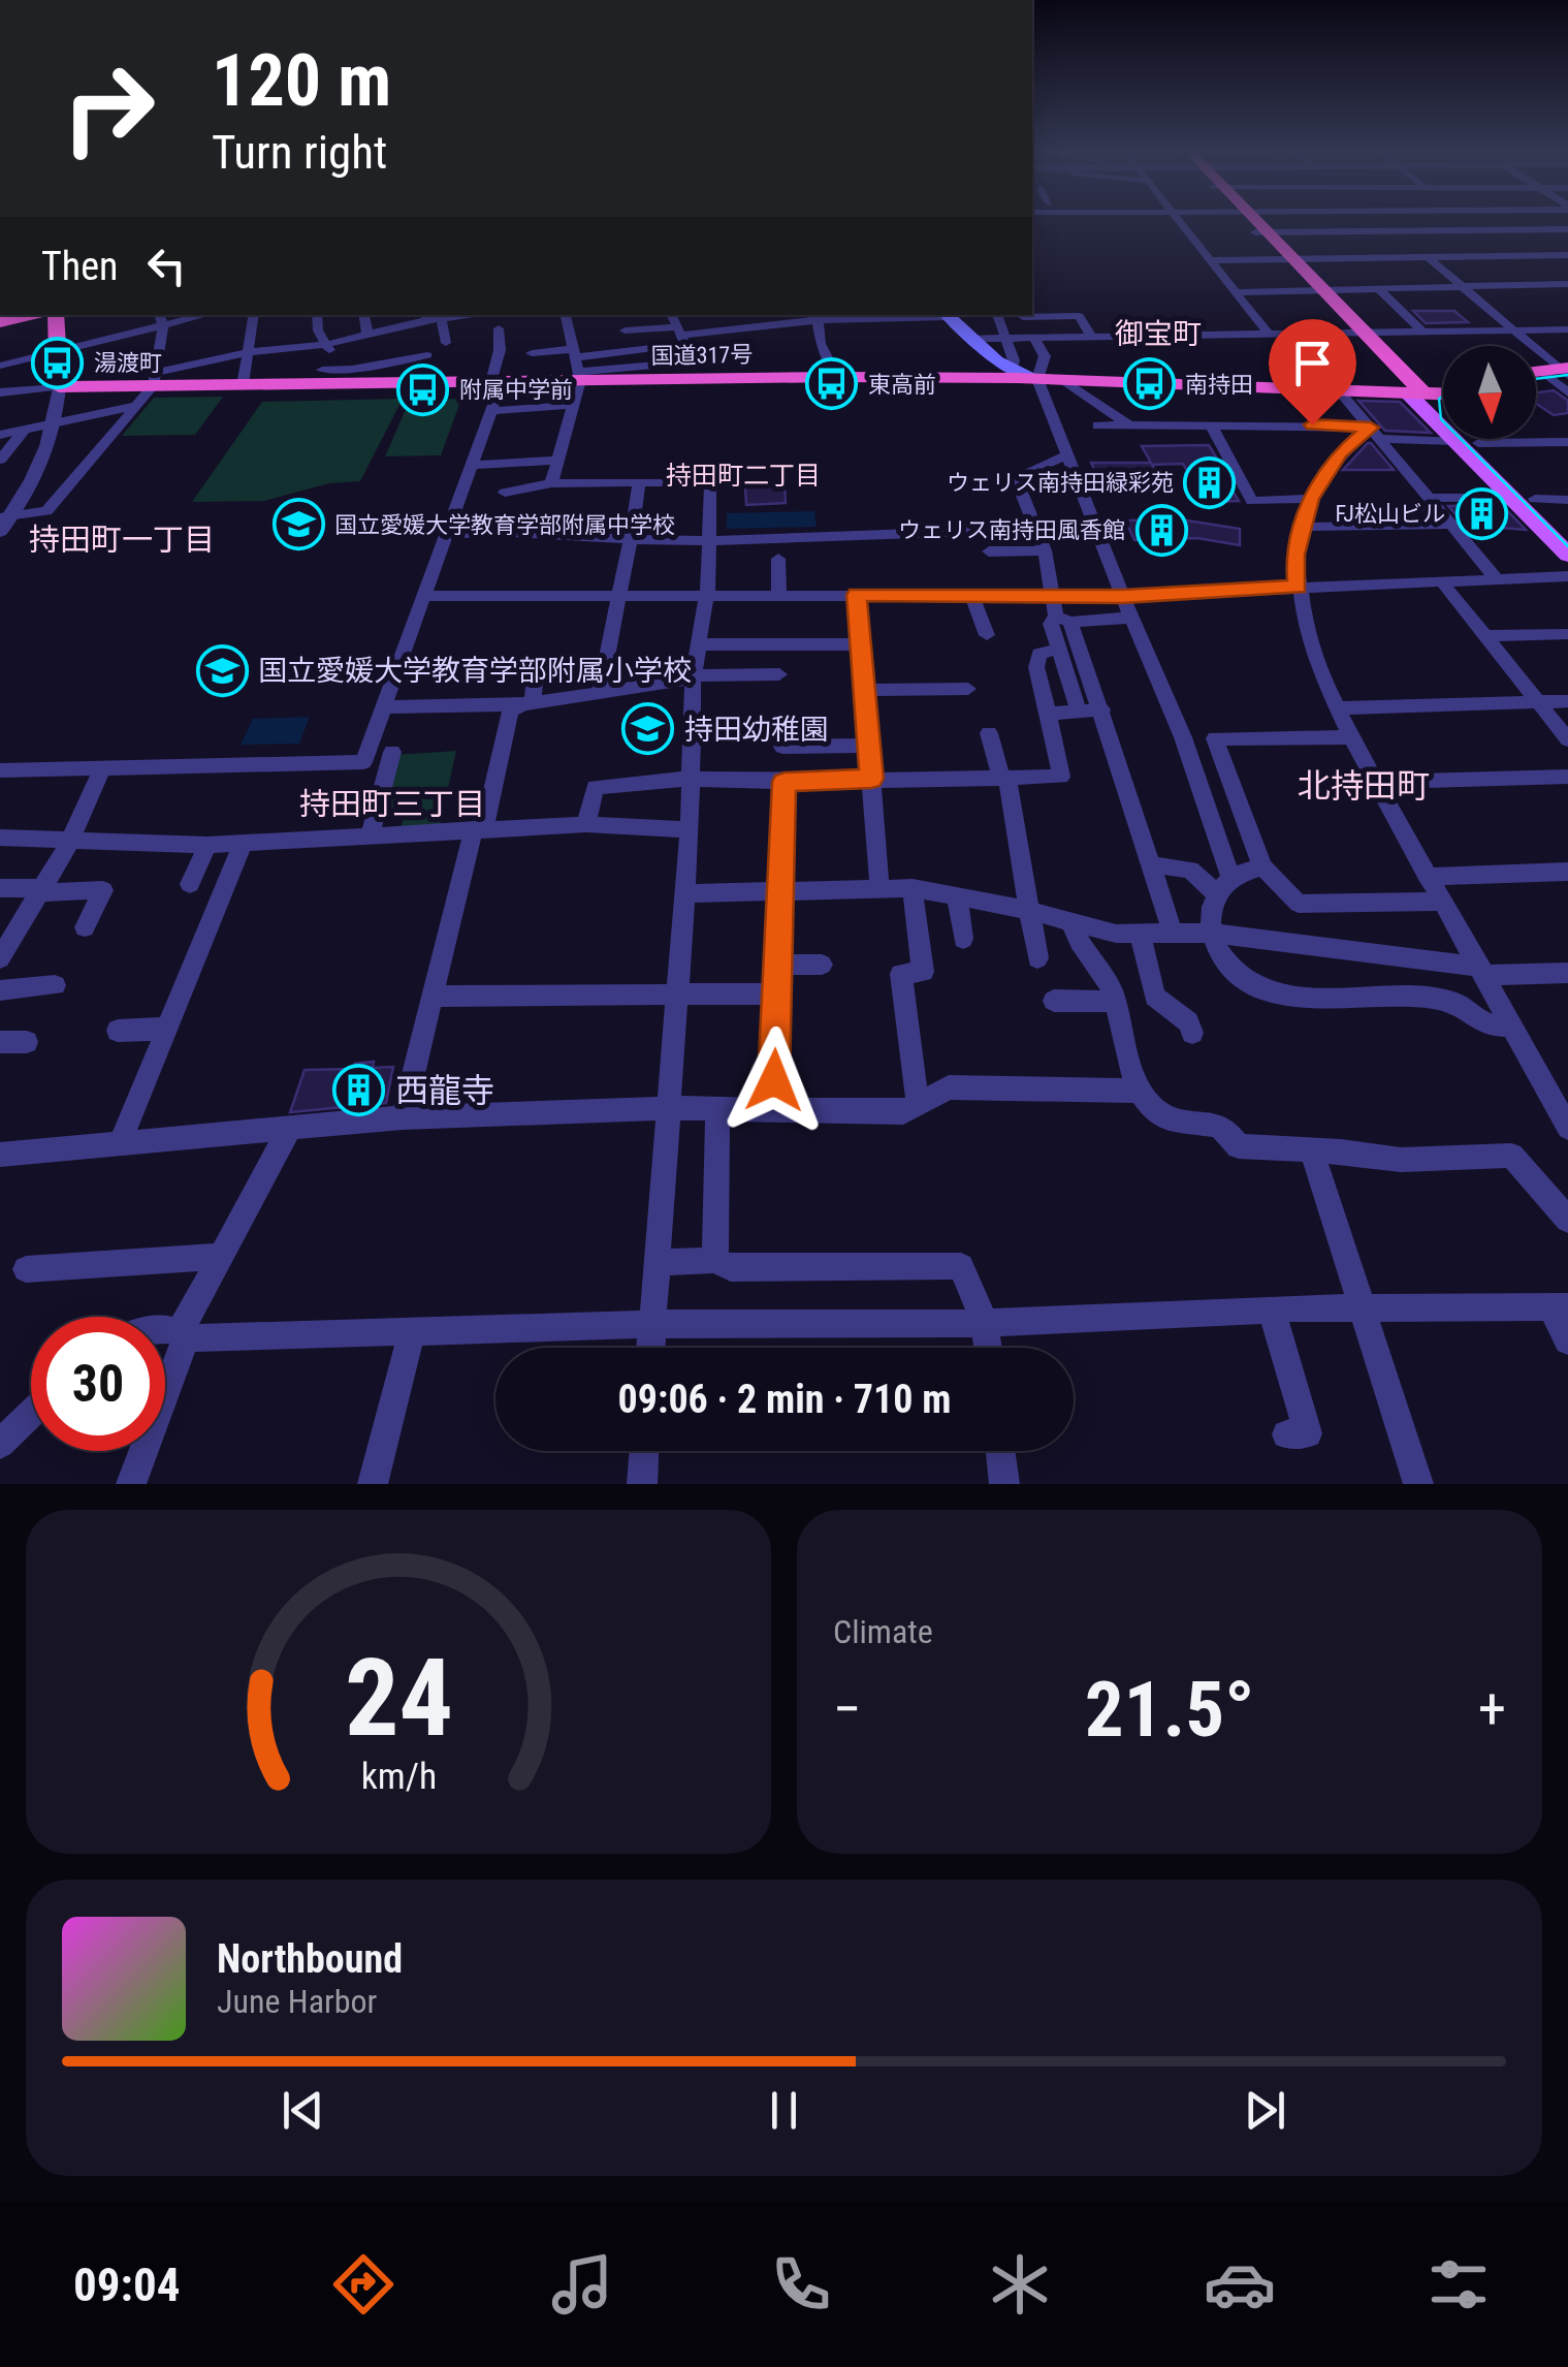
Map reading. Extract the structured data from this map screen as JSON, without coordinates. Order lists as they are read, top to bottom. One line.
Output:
{"streets":{"highway":["国道317号"]},"districts":["御宝町","持田町二丁目","持田町一丁目","北持田町","持田町三丁目"],"places":{"bus stop":["湯渡町","東高前","南持田","附属中学前"],"building":["ウェリス南持田緑彩苑","FJ松山ビル","ウェリス南持田風香館","西龍寺"],"school or university":["国立愛媛大学教育学部附属中学校","国立愛媛大学教育学部附属小学校","持田幼稚園"]},"north":"bottom","page":{"turn":["120 m","Turn right"],"then":"Then","limit":"30","trip":"09:06 · 2 min · 710 m","tile":"Climate","heat":["−","21.5°","+"],"song":["Northbound","June Harbor"],"tabs":"09:04","gauge":["24","km/h"]}}
